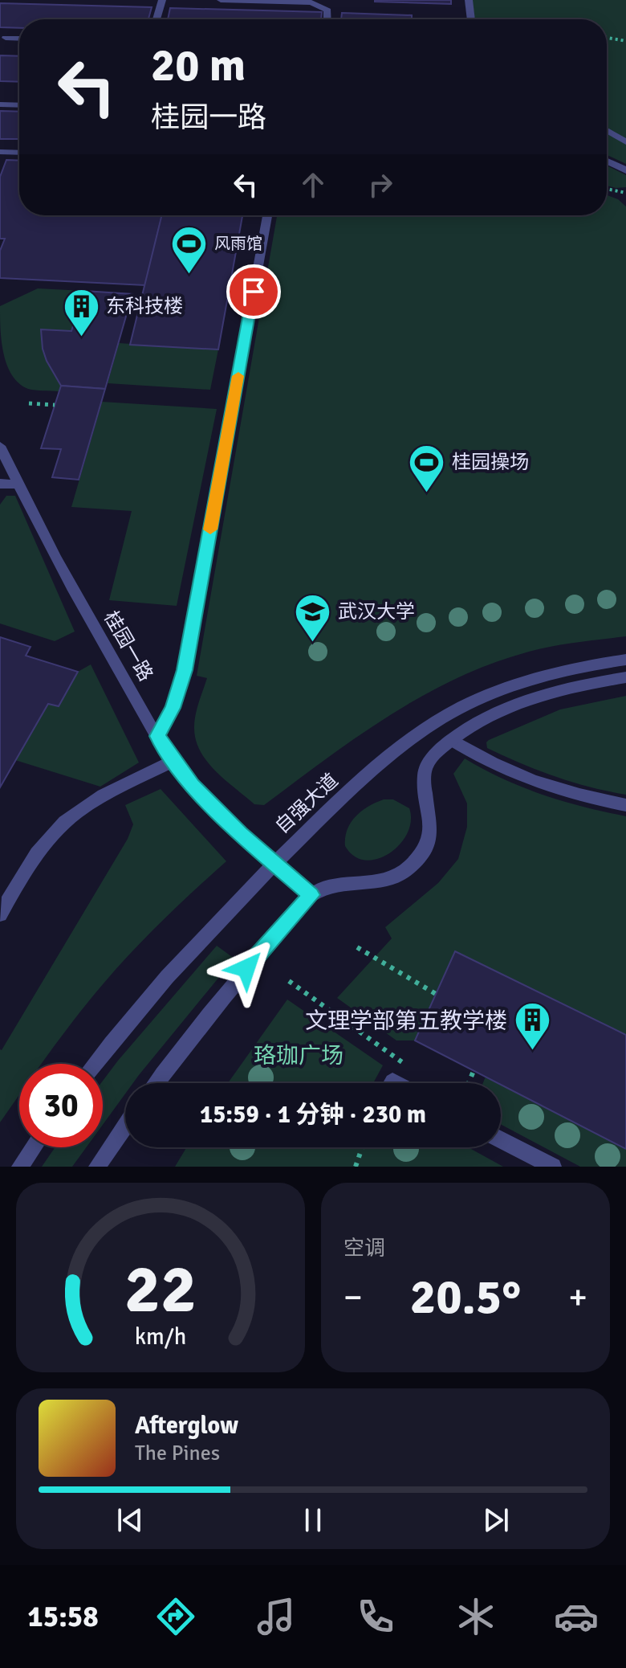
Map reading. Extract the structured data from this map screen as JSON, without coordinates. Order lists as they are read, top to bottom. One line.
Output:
{"streets":{"street":["桂园一路","自强大道"]},"crossings":[["桂园一路","自强大道"]],"parks":["珞珈广场"],"places":{"sports":["风雨馆","桂园操场"],"building":["东科技楼","文理学部第五教学楼"],"school or university":["武汉大学"]},"page":{"turn":["20 m","桂园一路"],"limit":"30","trip":"15:59 · 1 分钟 · 230 m","tile":"空调","heat":["−","20.5°","+"],"song":["Afterglow","The Pines"],"tabs":"15:58","gauge":["22","km/h"]}}
